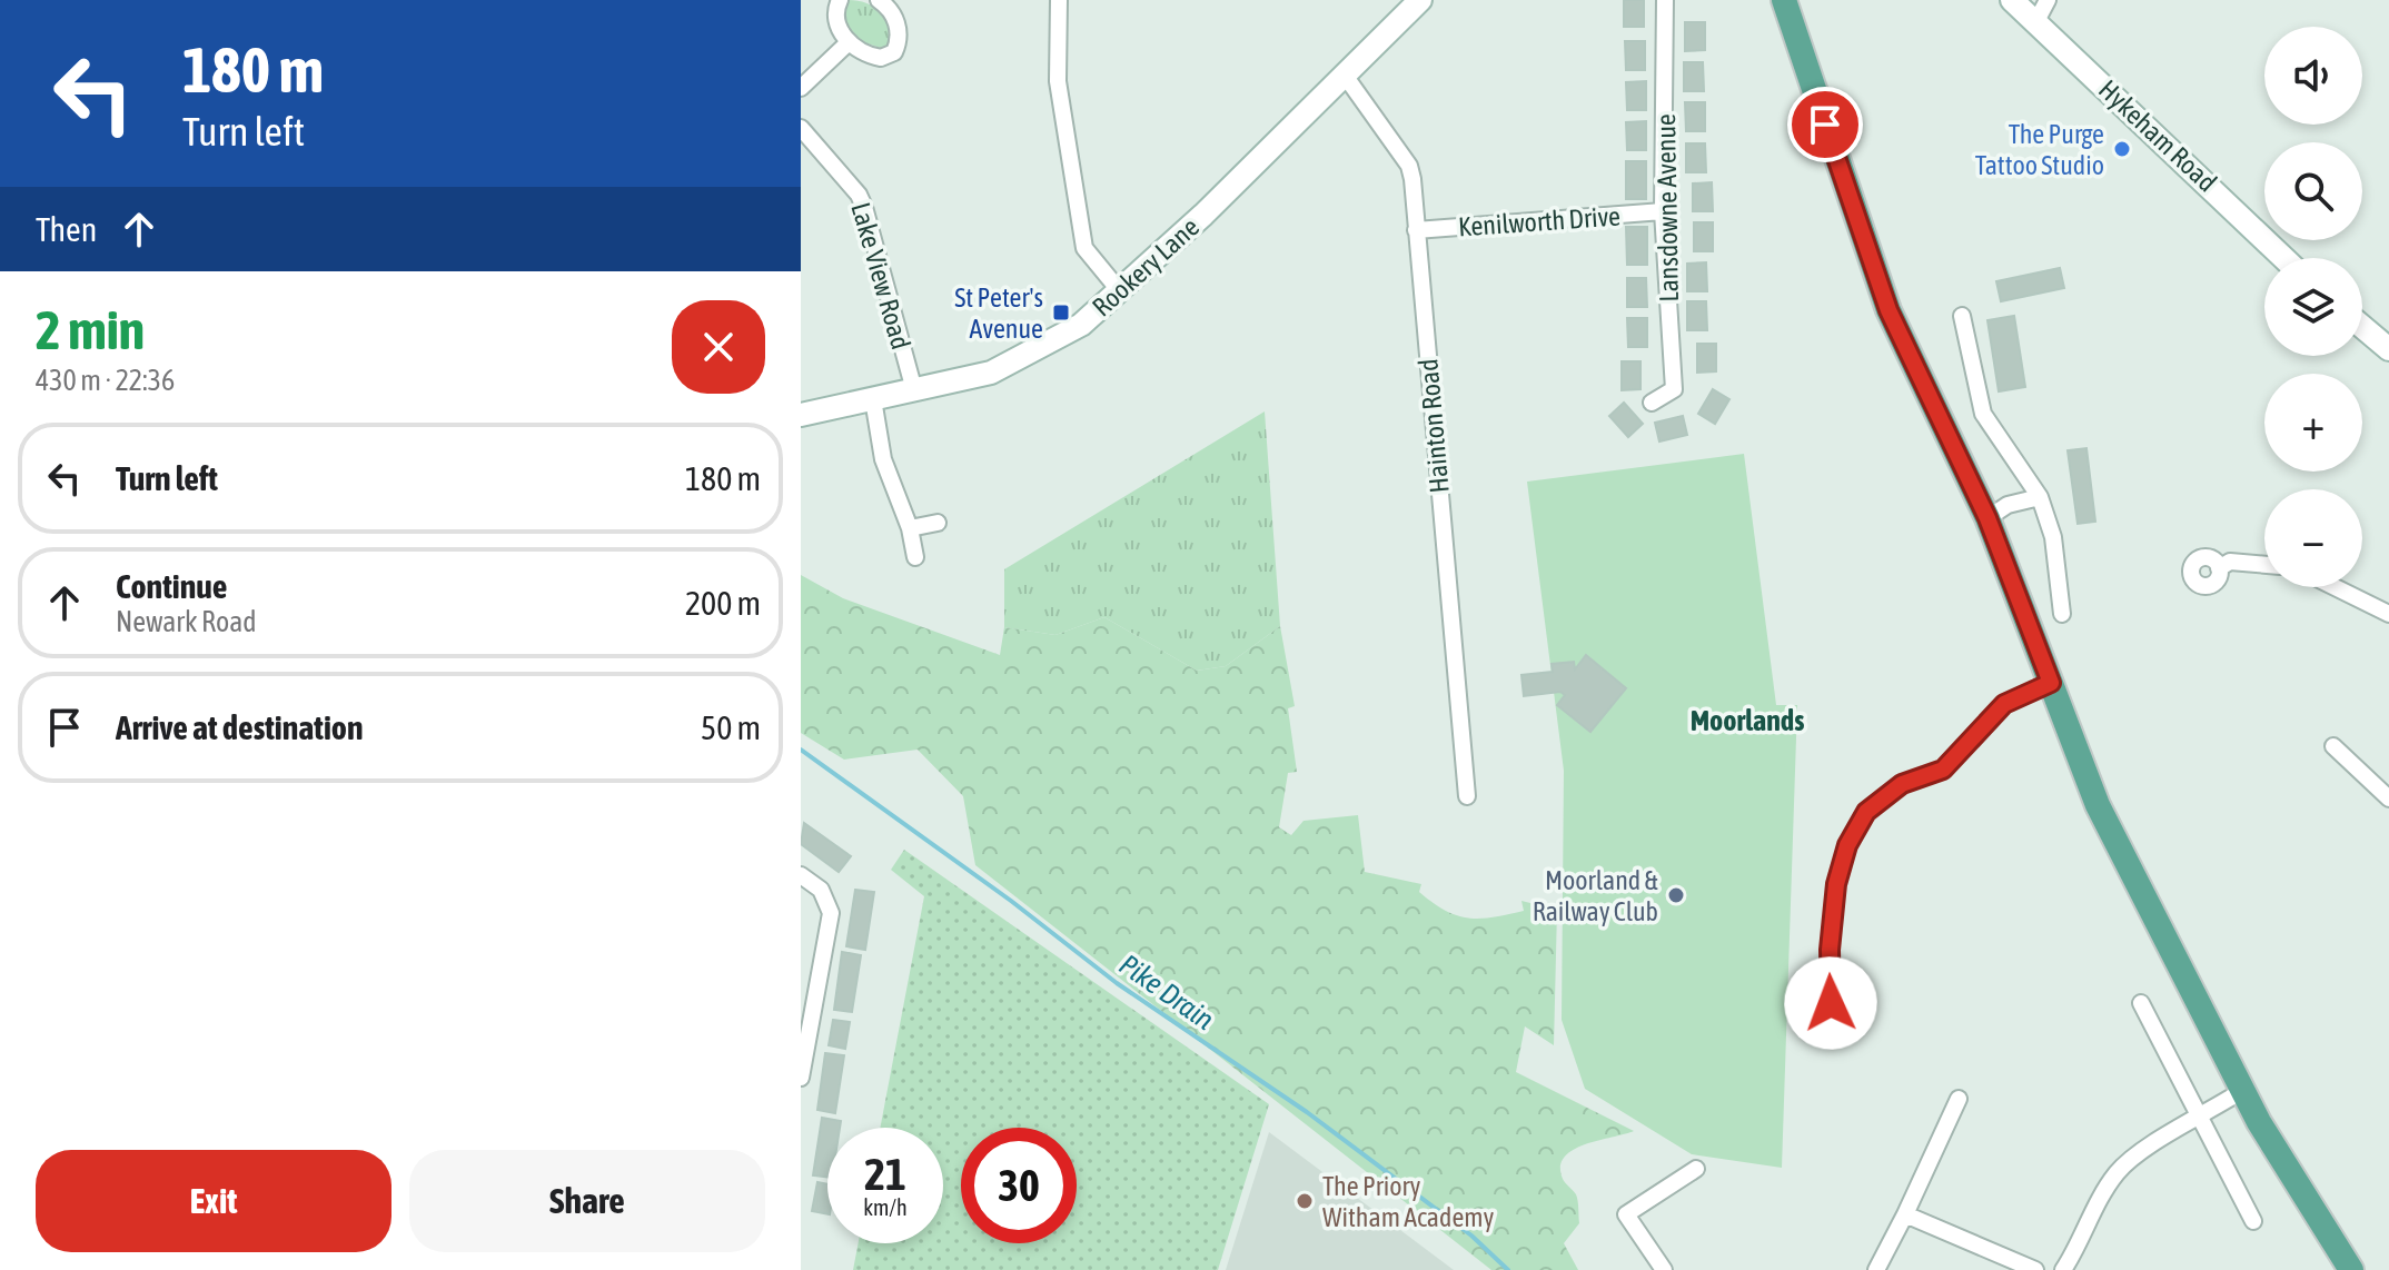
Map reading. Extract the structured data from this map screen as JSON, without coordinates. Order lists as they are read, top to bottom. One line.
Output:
{"streets":{"street":["Hykeham Road","Lansdowne Avenue","Kenilworth Drive","Rookery Lane","Lake View Road","Hainton Road"]},"crossings":[["Lansdowne Avenue","Kenilworth Drive"],["Kenilworth Drive","Hainton Road"],["Rookery Lane","Lake View Road"],["Rookery Lane","Hainton Road"]],"districts":["Moorlands"],"water":["Pike Drain"],"places":{"other":["The Purge Tattoo Studio","Moorland & Railway Club","The Priory Witham Academy"],"transit":["St Peter's Avenue"]},"page":{"turn":["180 m","Turn left"],"map_buttons":["+","−"],"then":"Then","heading":["2 min","430 m · 22:36"],"list":[{"name":"Turn left","value":"180 m"},{"name":"Continue","note":"Newark Road","value":"200 m"},{"name":"Arrive at destination","value":"50 m"}],"speed":"21 km/h","limit":"30","buttons":["Exit","Share"]}}
